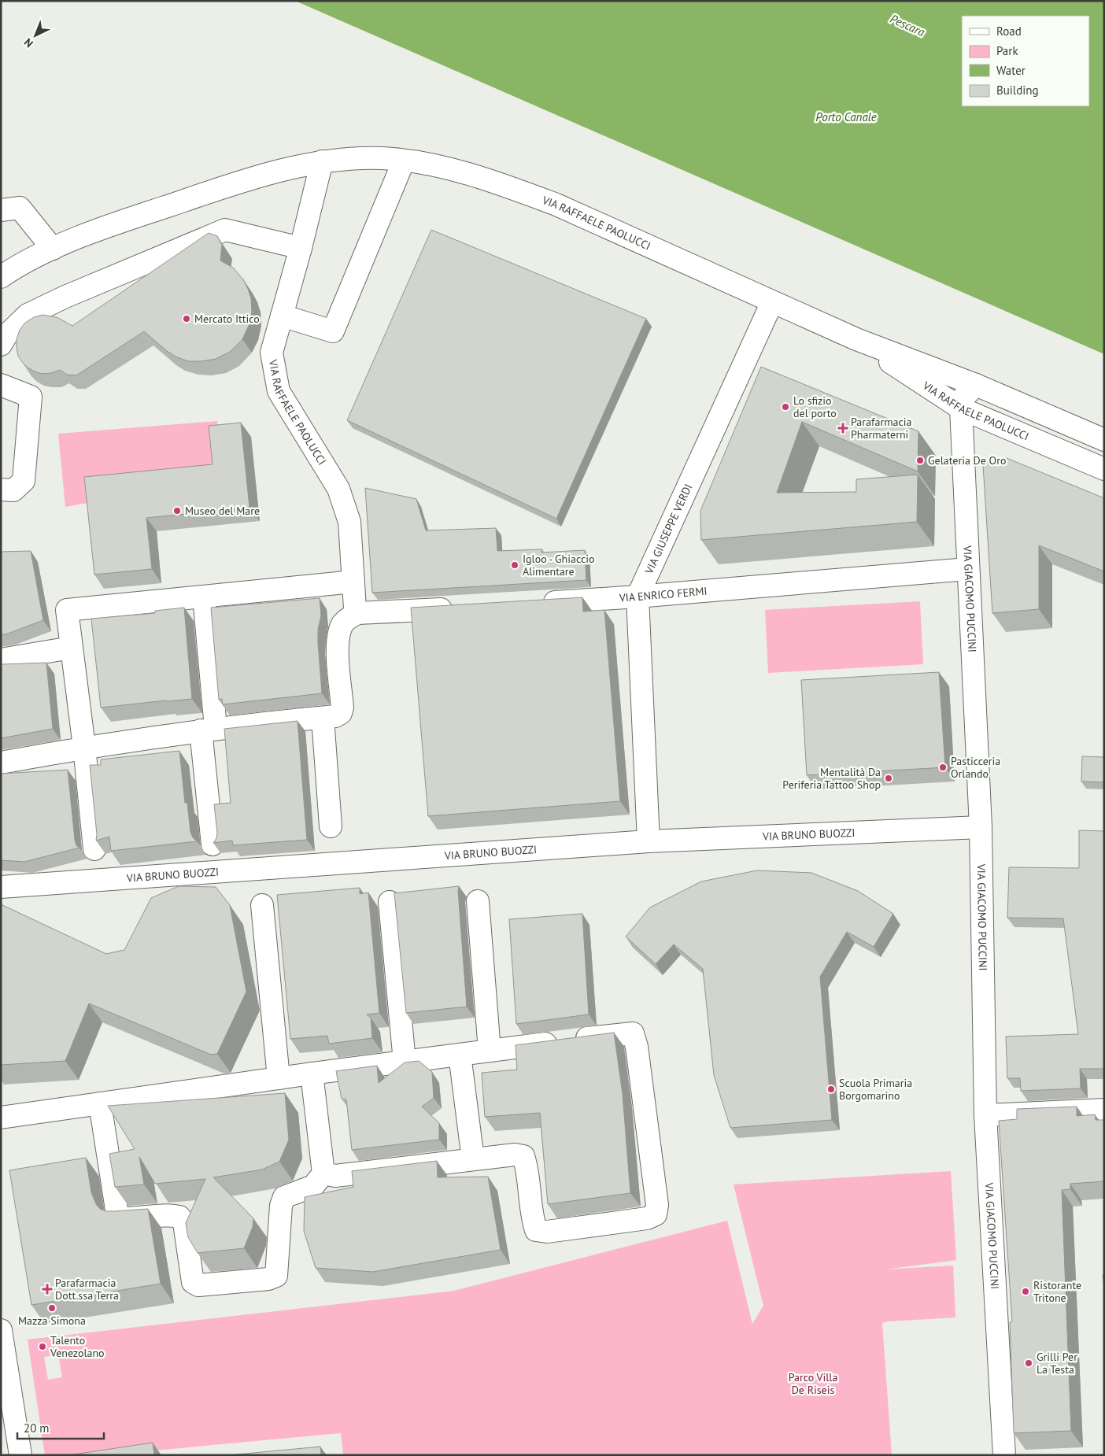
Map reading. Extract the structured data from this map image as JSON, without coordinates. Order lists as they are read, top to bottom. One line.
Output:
{"streets":{"street":["VIA RAFFAELE PAOLUCCI","VIA GIUSEPPE VERDI","VIA ENRICO FERMI","VIA GIACOMO PUCCINI","VIA BRUNO BUOZZI"]},"crossings":[["VIA RAFFAELE PAOLUCCI","VIA GIUSEPPE VERDI"],["VIA RAFFAELE PAOLUCCI","VIA GIACOMO PUCCINI"],["VIA GIUSEPPE VERDI","VIA ENRICO FERMI"],["VIA GIUSEPPE VERDI","VIA BRUNO BUOZZI"],["VIA ENRICO FERMI","VIA GIACOMO PUCCINI"],["VIA GIACOMO PUCCINI","VIA BRUNO BUOZZI"]],"water":["Pescara","Porto Canale"],"parks":["Parco Villa De Riseis"],"places":{"other":["Mercato Ittico","Lo sfizio del porto","Gelateria De Oro","Museo del Mare","Igloo - Ghiaccio Alimentare","Pasticceria Orlando","Mentalità Da Periferia Tattoo Shop","Scuola Primaria Borgomarino","Ristorante Tritone","Mazza Simona","Talento Venezolano","Grilli Per La Testa"],"health":["Parafarmacia Pharmaterni","Parafarmacia Dott.ssa Terra"]},"legend":["Road","Park","Water","Building"],"scale_bar":"20 m","north":"bottom left"}
